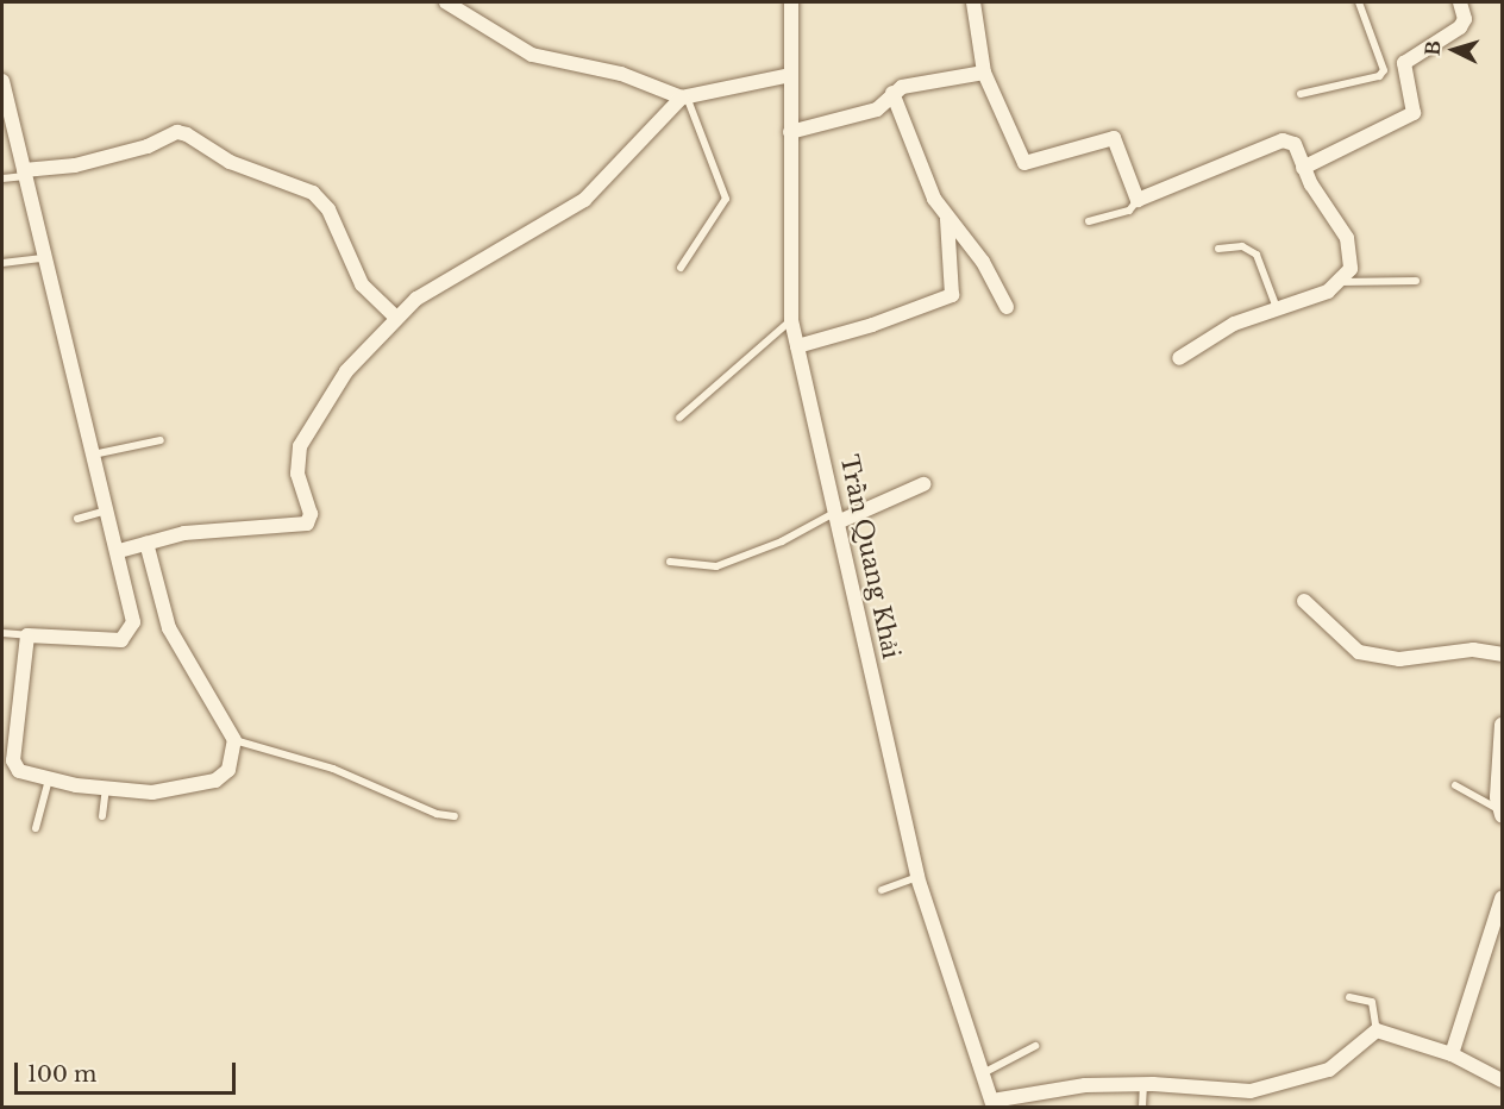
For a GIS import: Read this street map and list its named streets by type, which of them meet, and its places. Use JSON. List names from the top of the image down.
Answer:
{
  "streets": {
    "street": ["Trần Quang Khải"]
  },
  "scale_bar": "100 m",
  "north": "left"
}
